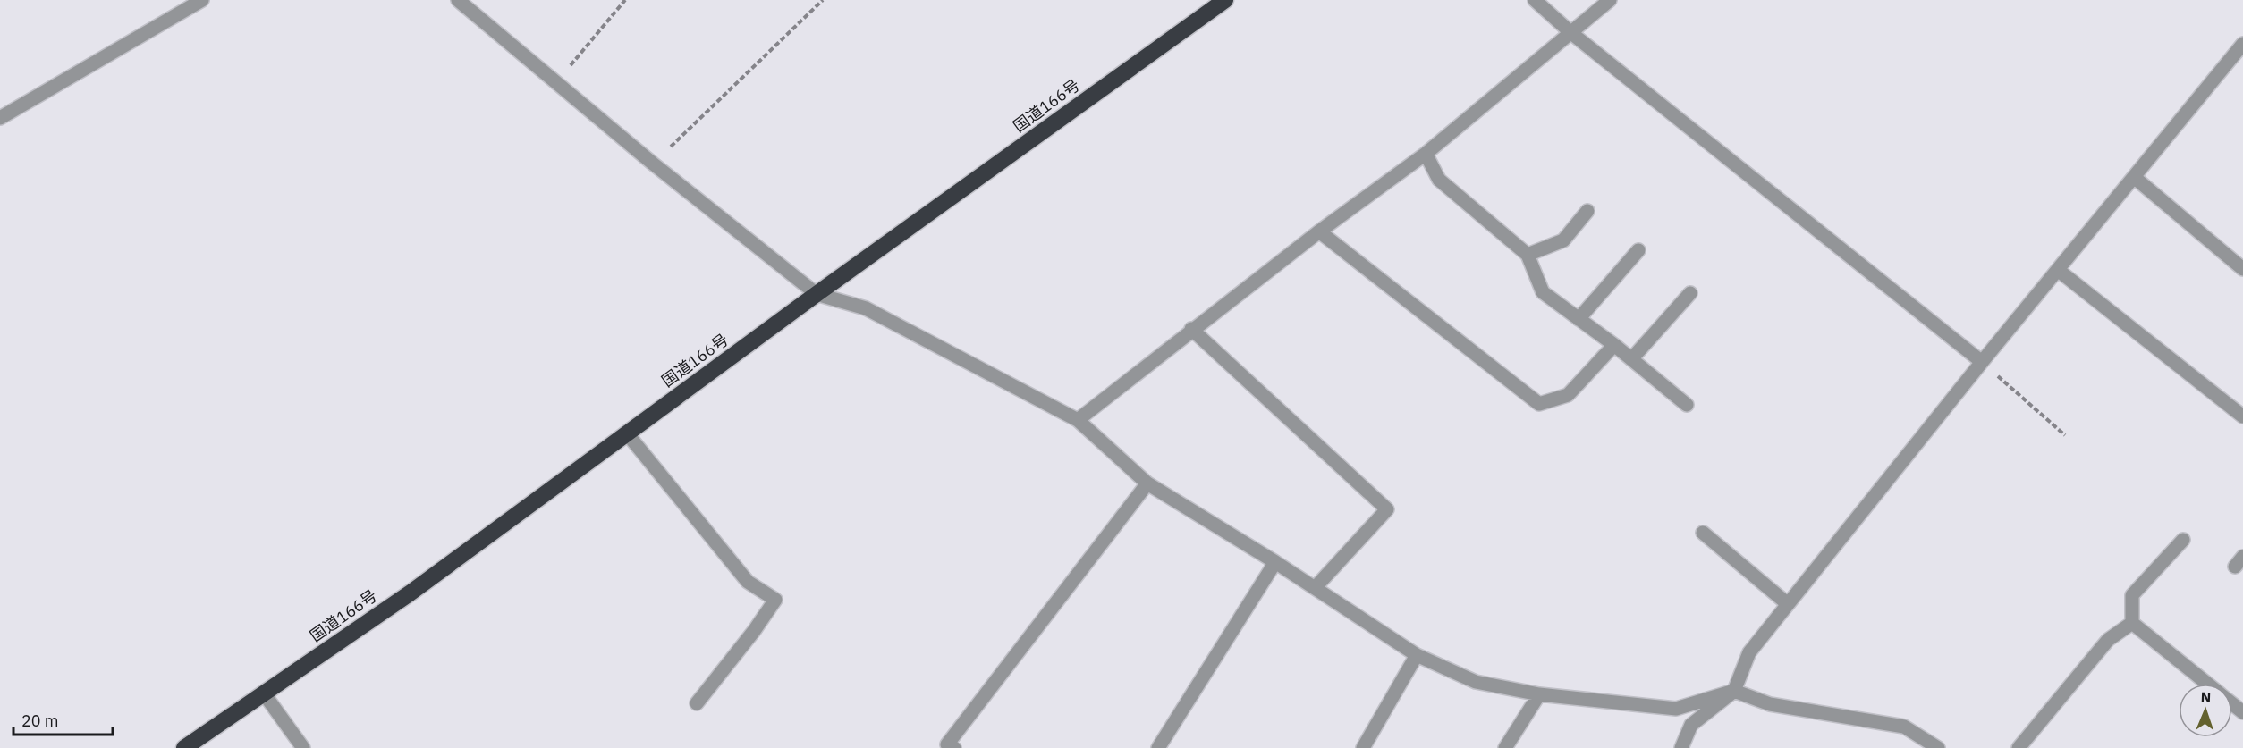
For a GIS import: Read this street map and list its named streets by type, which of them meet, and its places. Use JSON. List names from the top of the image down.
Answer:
{
  "streets": {
    "highway": ["国道166号"]
  },
  "scale_bar": "20 m",
  "north": "top"
}
